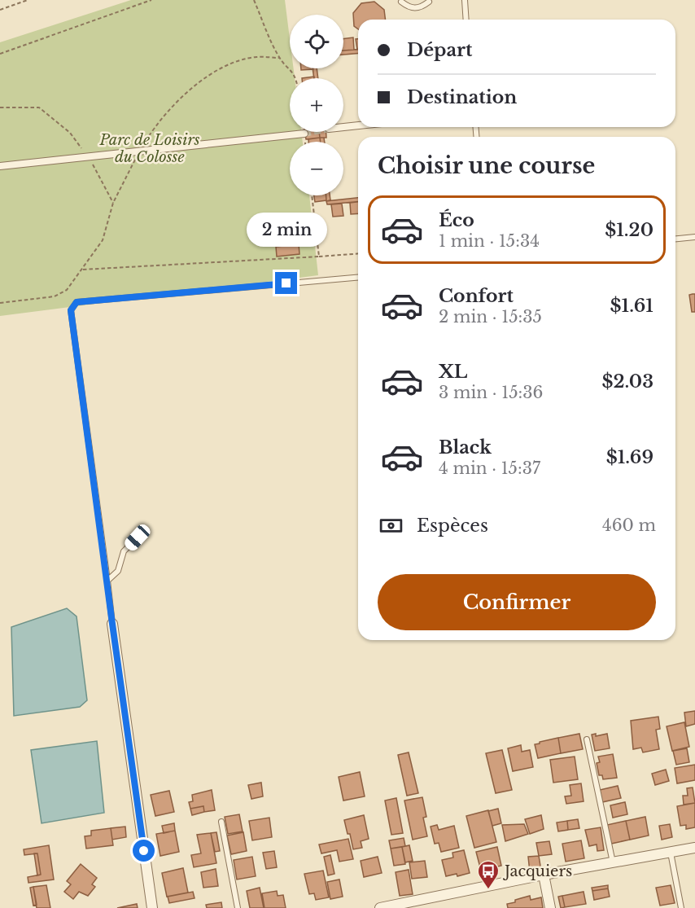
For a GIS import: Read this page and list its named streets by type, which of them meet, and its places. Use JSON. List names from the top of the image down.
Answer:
{
  "parks": ["Parc de Loisirs du Colosse"],
  "places": {
    "bus stop": ["Jacquiers"]
  },
  "page": {
    "map_buttons": ["+", "−"],
    "banner": ["Départ", "Destination"],
    "heading": "Choisir une course",
    "list": [
      {
        "name": "Éco",
        "note": "1 min · 15:34",
        "value": "$1.20"
      },
      {
        "name": "Confort",
        "note": "2 min · 15:35",
        "value": "$1.61"
      },
      {
        "name": "XL",
        "note": "3 min · 15:36",
        "value": "$2.03"
      },
      {
        "name": "Black",
        "note": "4 min · 15:37",
        "value": "$1.69"
      }
    ],
    "bubble": "2 min",
    "pay": ["Espèces", "460 m"],
    "buttons": "Confirmer"
  }
}
